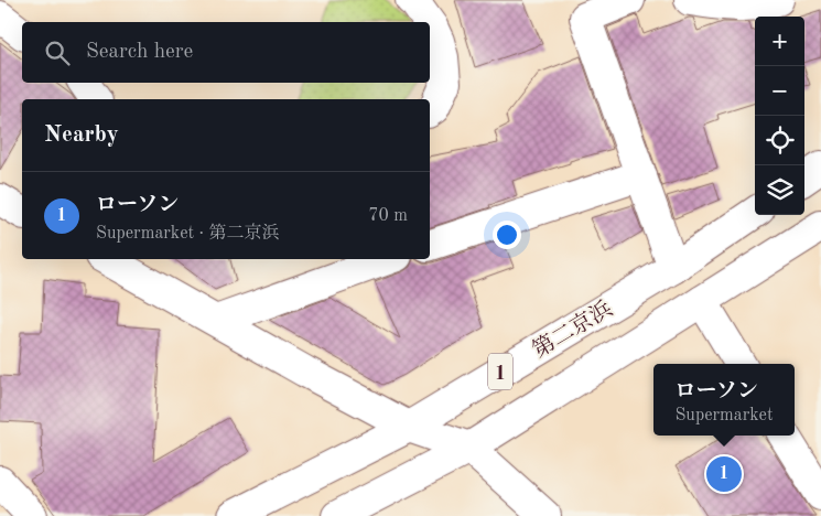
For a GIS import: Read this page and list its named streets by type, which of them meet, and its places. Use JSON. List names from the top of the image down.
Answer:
{
  "streets": {
    "main road": ["第二京浜", "1"]
  },
  "page": {
    "map_buttons": ["+", "−"],
    "search": "Search here",
    "heading": "Nearby",
    "list": [
      {
        "mark": "1",
        "name": "ローソン",
        "note": "Supermarket · 第二京浜",
        "value": "70 m"
      }
    ],
    "popup": ["ローソン", "Supermarket"],
    "pins": "1"
  }
}
